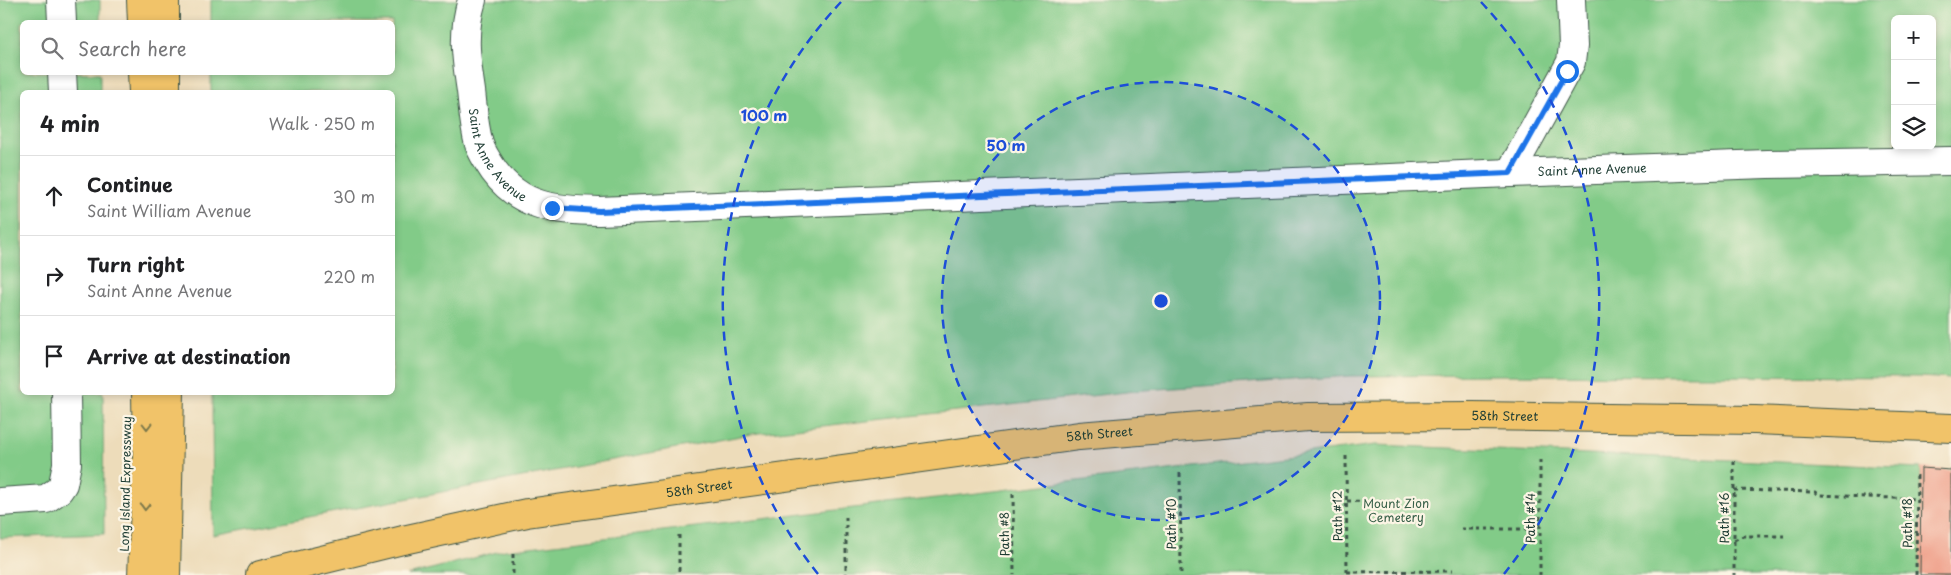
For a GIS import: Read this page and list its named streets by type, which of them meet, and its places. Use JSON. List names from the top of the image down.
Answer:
{
  "streets": {
    "main road": ["58th Street", "Long Island Expressway"],
    "lane": ["Saint Anne Avenue"],
    "path": [
      "Path #12",
      "Path #14",
      "Path #16",
      "Path #18",
      "Path #10",
      "Path #8"
    ]
  },
  "parks": ["Mount Zion Cemetery"],
  "page": {
    "map_buttons": ["+", "−"],
    "search": "Search here",
    "heading": ["4 min", "Walk · 250 m"],
    "list": [
      ["Continue", "Saint William Avenue", "30 m"],
      ["Turn right", "Saint Anne Avenue", "220 m"],
      "Arrive at destination"
    ]
  },
  "rings": ["100 m", "50 m"]
}
